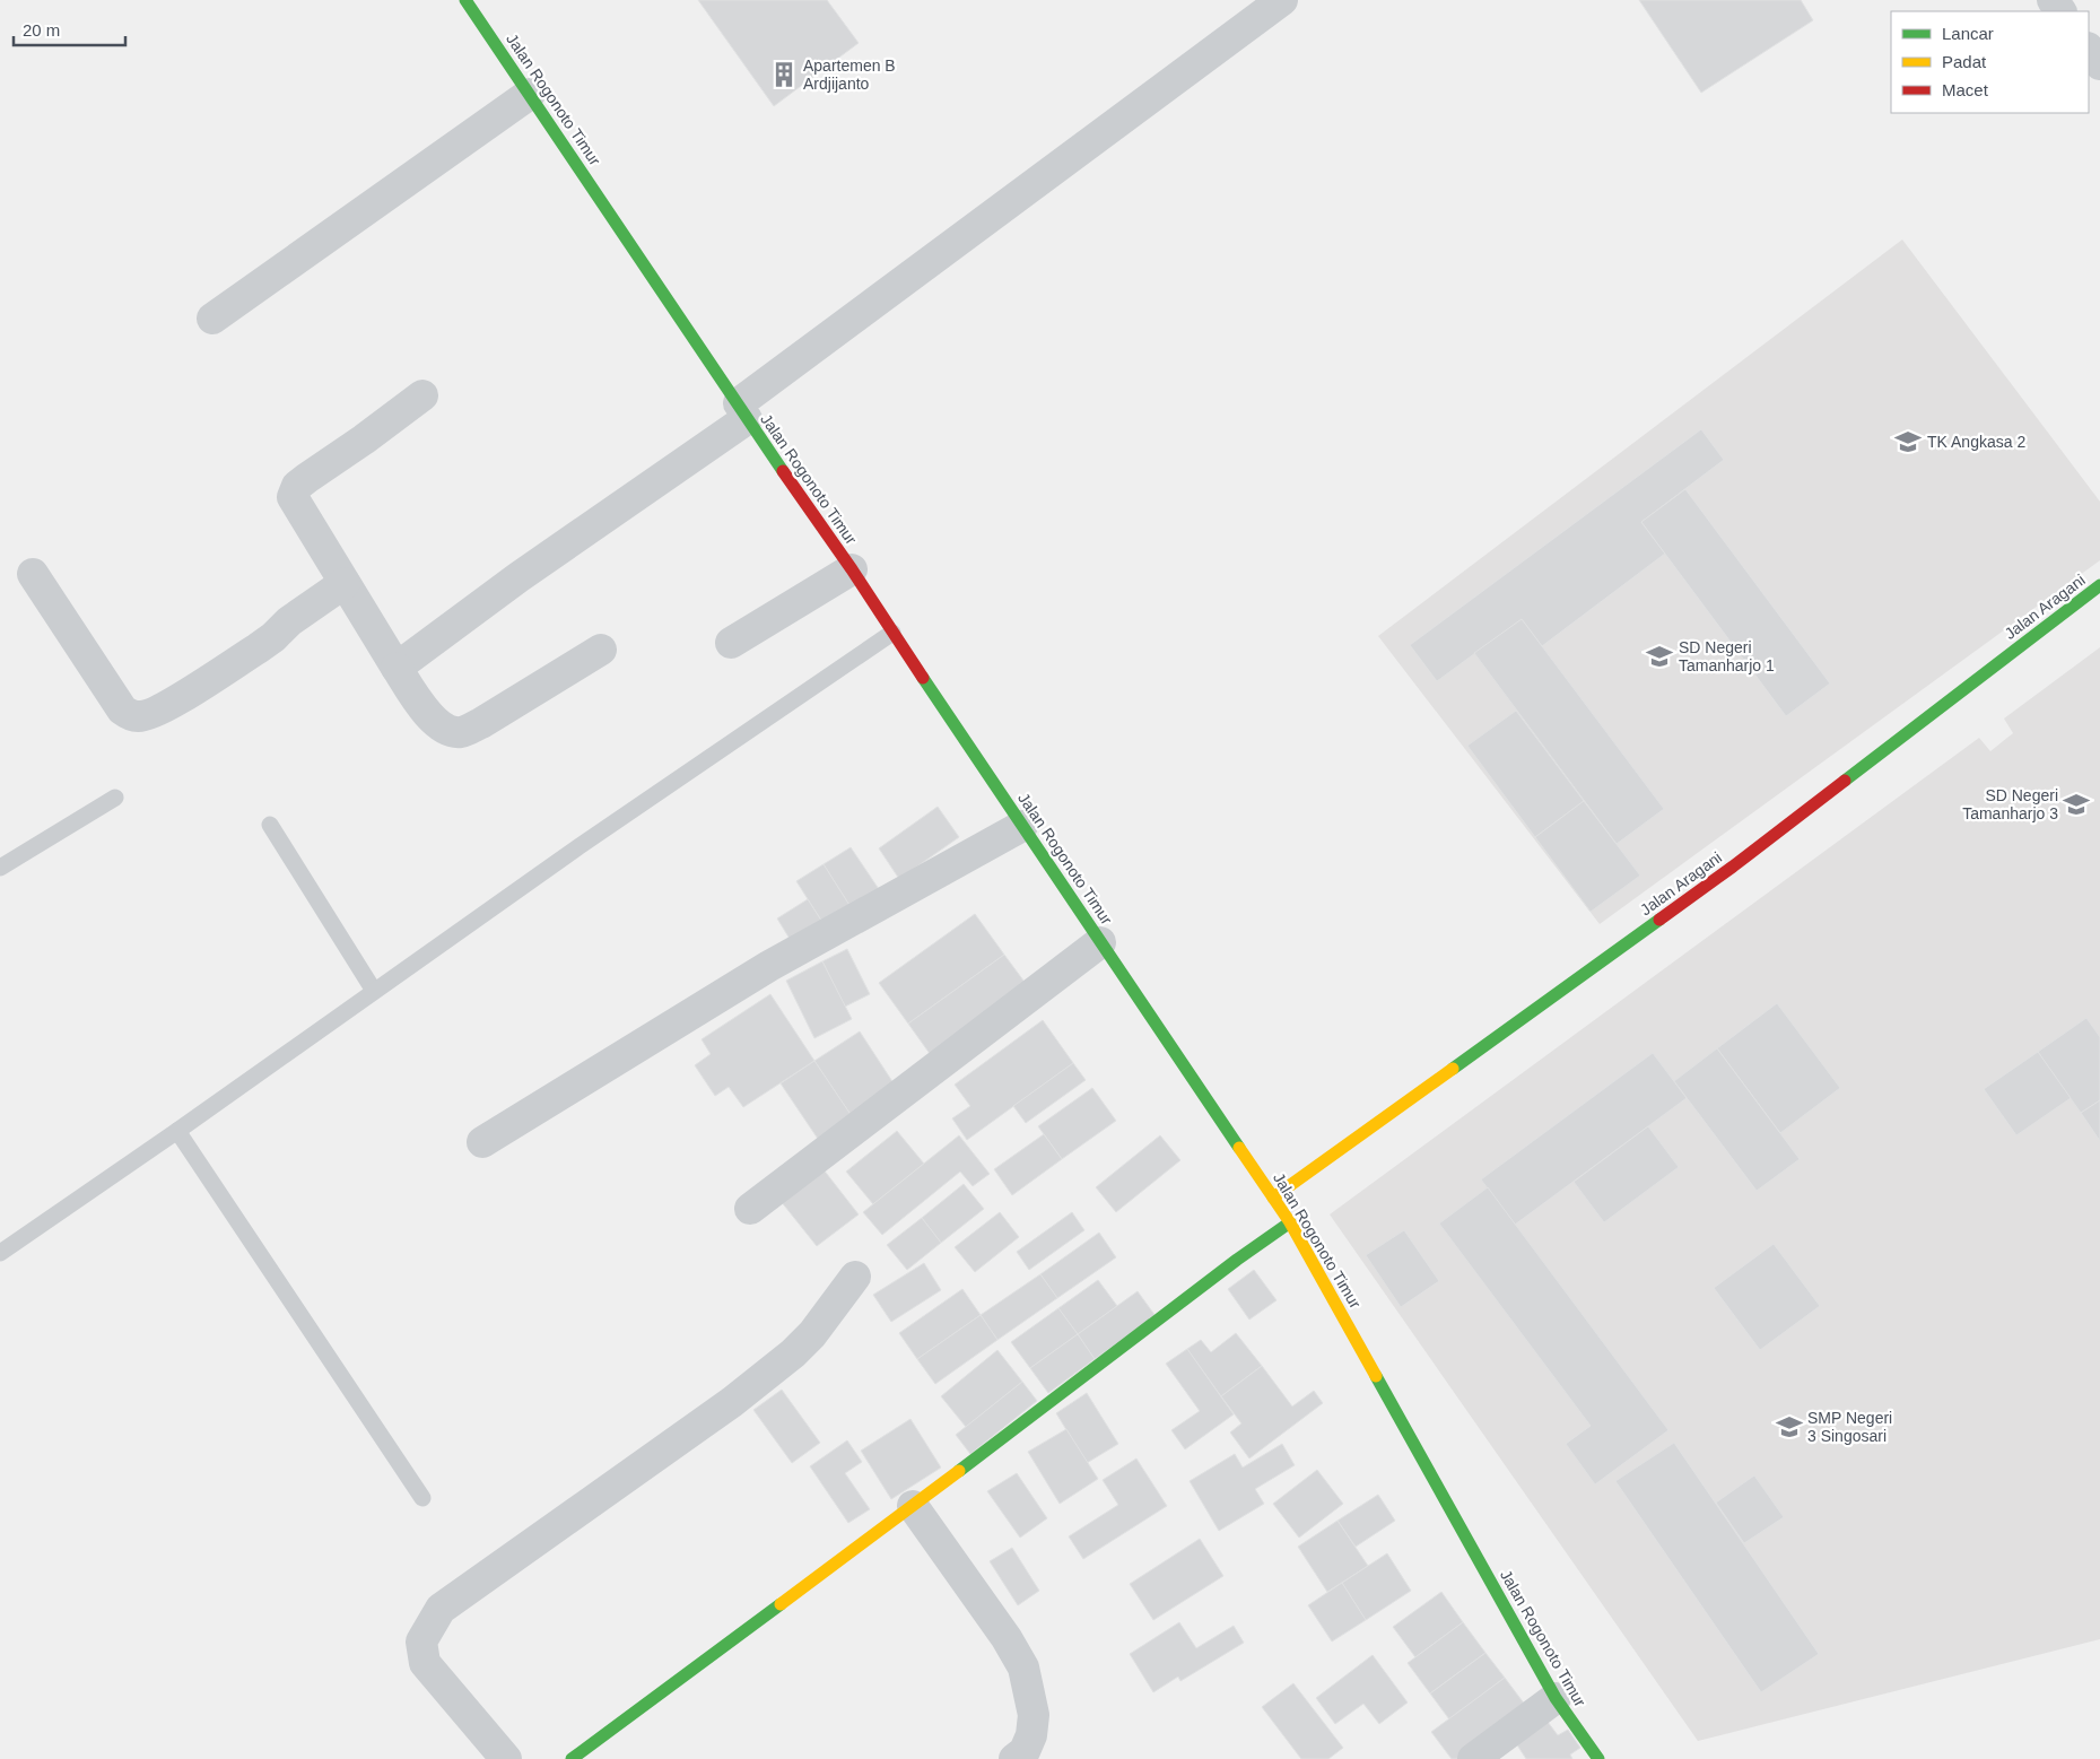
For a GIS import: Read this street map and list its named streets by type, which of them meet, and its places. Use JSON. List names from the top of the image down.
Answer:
{
  "streets": {
    "main road": ["Jalan Rogonoto Timur", "Jalan Aragani"]
  },
  "crossings": [
    ["Jalan Rogonoto Timur", "Jalan Aragani"]
  ],
  "places": {
    "building": ["Apartemen B Ardjijanto"],
    "school or university": [
      "TK Angkasa 2",
      "SD Negeri Tamanharjo 1",
      "SD Negeri Tamanharjo 3",
      "SMP Negeri 3 Singosari"
    ]
  },
  "legend": ["Lancar", "Padat", "Macet"],
  "scale_bar": "20 m"
}
